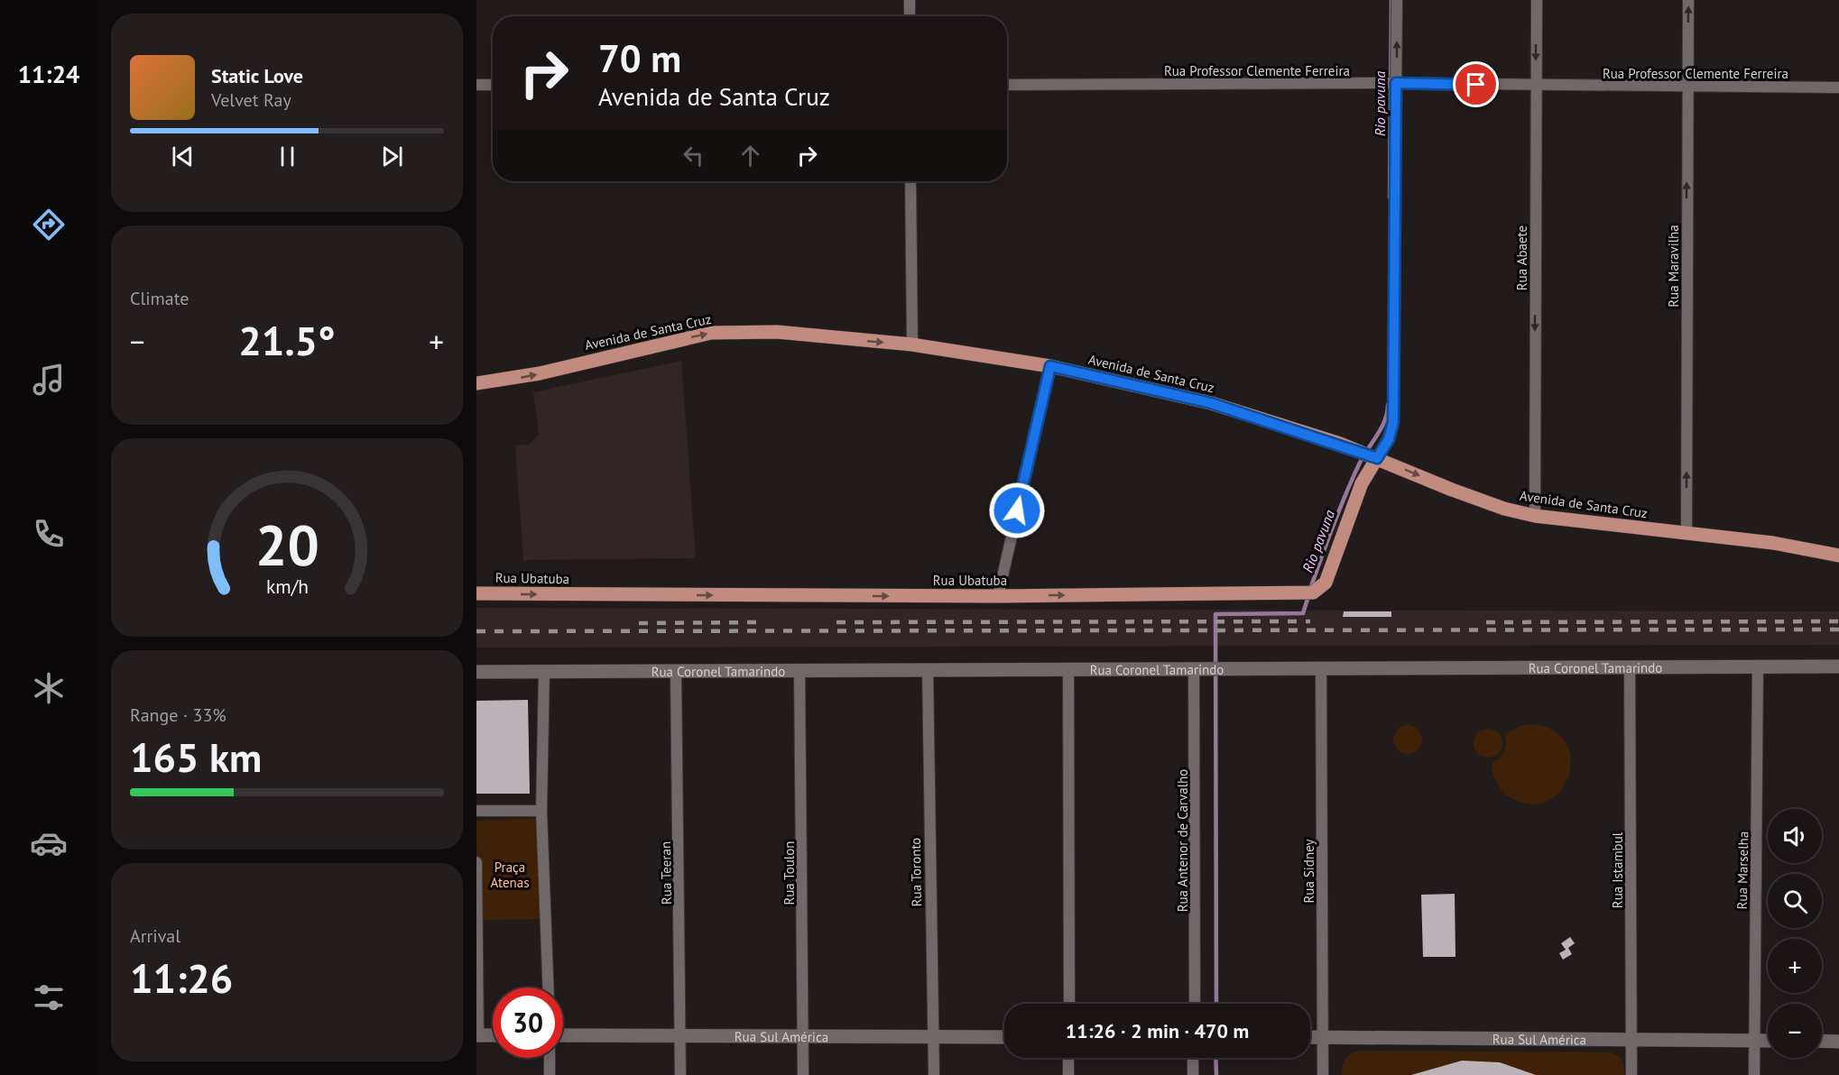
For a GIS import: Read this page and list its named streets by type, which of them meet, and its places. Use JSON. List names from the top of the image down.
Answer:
{
  "streets": {
    "main road": [
      "Avenida de Santa Cruz",
      "Rua Ubatuba",
      "Rua Coronel Tamarindo",
      "Rua Sul América"
    ],
    "street": [
      "Rua Professor Clemente Ferreira",
      "Rua Abaete",
      "Rua Maravilha",
      "Rua Antenor de Carvalho",
      "Rua Istambul",
      "Rua Marselha",
      "Rua Sidney",
      "Rua Toronto",
      "Rua Teeran",
      "Rua Toulon"
    ]
  },
  "crossings": [
    ["Rua Professor Clemente Ferreira", "Rua Abaete"],
    ["Rua Professor Clemente Ferreira", "Rua Maravilha"],
    ["Rua Abaete", "Avenida de Santa Cruz"],
    ["Rua Maravilha", "Avenida de Santa Cruz"],
    ["Avenida de Santa Cruz", "Rua Ubatuba"],
    ["Rua Coronel Tamarindo", "Rua Antenor de Carvalho"],
    ["Rua Coronel Tamarindo", "Rua Istambul"],
    ["Rua Coronel Tamarindo", "Rua Marselha"],
    ["Rua Coronel Tamarindo", "Rua Sidney"],
    ["Rua Coronel Tamarindo", "Rua Toronto"],
    ["Rua Coronel Tamarindo", "Rua Teeran"],
    ["Rua Coronel Tamarindo", "Rua Toulon"],
    ["Rua Istambul", "Rua Sul América"],
    ["Rua Marselha", "Rua Sul América"],
    ["Rua Sidney", "Rua Sul América"],
    ["Rua Toronto", "Rua Sul América"],
    ["Rua Teeran", "Rua Sul América"],
    ["Rua Toulon", "Rua Sul América"]
  ],
  "one_way": [
    "Rua Abaete",
    "Rua Maravilha",
    "Avenida de Santa Cruz",
    "Rua Ubatuba"
  ],
  "water": ["Rio pavuna"],
  "parks": ["Praça Atenas"],
  "page": {
    "tabs": "11:24",
    "turn": ["70 m", "Avenida de Santa Cruz"],
    "song": ["Static Love", "Velvet Ray"],
    "tile": [
      "Climate",
      ["Range · 33%", "165 km"],
      ["Arrival", "11:26"]
    ],
    "heat": ["−", "21.5°", "+"],
    "map_buttons": ["+", "−"],
    "limit": "30",
    "trip": "11:26 · 2 min · 470 m",
    "gauge": ["20", "km/h"]
  }
}
